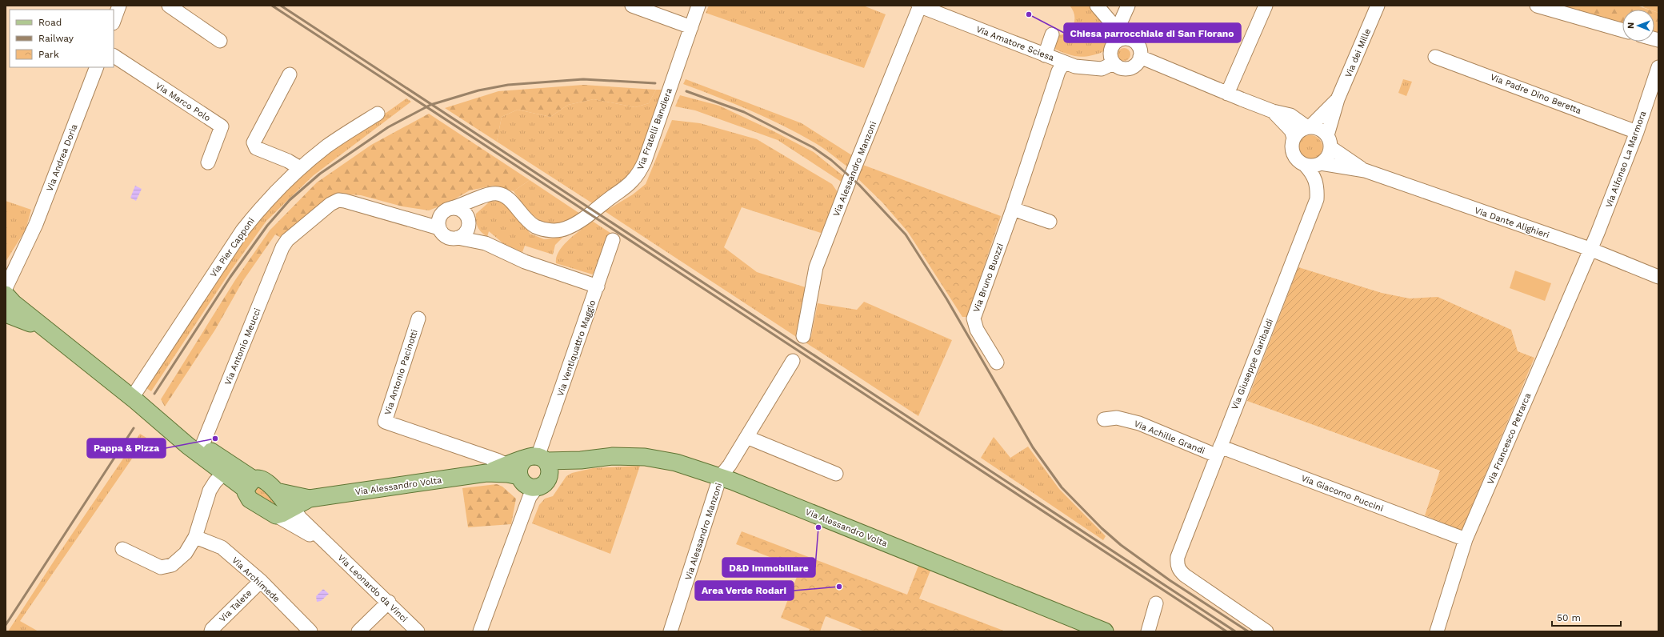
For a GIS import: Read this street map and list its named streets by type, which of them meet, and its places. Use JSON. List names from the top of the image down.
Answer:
{
  "streets": {
    "main road": ["Via Alessandro Volta"],
    "street": [
      "Via Amatore Sciesa",
      "Via dei Mille",
      "Via Padre Dino Beretta",
      "Via Marco Polo",
      "Via Fratelli Bandiera",
      "Via Andrea Doria",
      "Via Alfonso La Marmora",
      "Via Alessandro Manzoni",
      "Via Dante Alighieri",
      "Via Pier Capponi",
      "Via Bruno Buozzi",
      "Via Antonio Meucci",
      "Via Ventiquattro Maggio",
      "Via Giuseppe Garibaldi",
      "Via Antonio Pacinotti",
      "Via Achille Grandi",
      "Via Francesco Petrarca",
      "Via Giacomo Puccini",
      "Via Archimede",
      "Via Leonardo da Vinci",
      "Via Talete"
    ]
  },
  "crossings": [
    ["Via Amatore Sciesa", "Via Alessandro Manzoni"],
    ["Via Amatore Sciesa", "Via Bruno Buozzi"],
    ["Via dei Mille", "Via Dante Alighieri"],
    ["Via dei Mille", "Via Giuseppe Garibaldi"],
    ["Via Padre Dino Beretta", "Via Alfonso La Marmora"],
    ["Via Fratelli Bandiera", "Via Antonio Meucci"],
    ["Via Alfonso La Marmora", "Via Dante Alighieri"],
    ["Via Alfonso La Marmora", "Via Francesco Petrarca"],
    ["Via Alessandro Manzoni", "Via Alessandro Volta"],
    ["Via Dante Alighieri", "Via Giuseppe Garibaldi"],
    ["Via Dante Alighieri", "Via Francesco Petrarca"],
    ["Via Ventiquattro Maggio", "Via Alessandro Volta"],
    ["Via Giuseppe Garibaldi", "Via Achille Grandi"],
    ["Via Giuseppe Garibaldi", "Via Giacomo Puccini"],
    ["Via Antonio Pacinotti", "Via Alessandro Volta"],
    ["Via Achille Grandi", "Via Giacomo Puccini"],
    ["Via Francesco Petrarca", "Via Giacomo Puccini"],
    ["Via Alessandro Volta", "Via Leonardo da Vinci"],
    ["Via Archimede", "Via Talete"]
  ],
  "places": [
    "Chiesa parrocchiale di San Fiorano",
    "Pappa & Pizza",
    "D&D Immobiliare",
    "Area Verde Rodari"
  ],
  "legend": ["Road", "Railway", "Park"],
  "scale_bar": "50 m",
  "north": "left"
}
